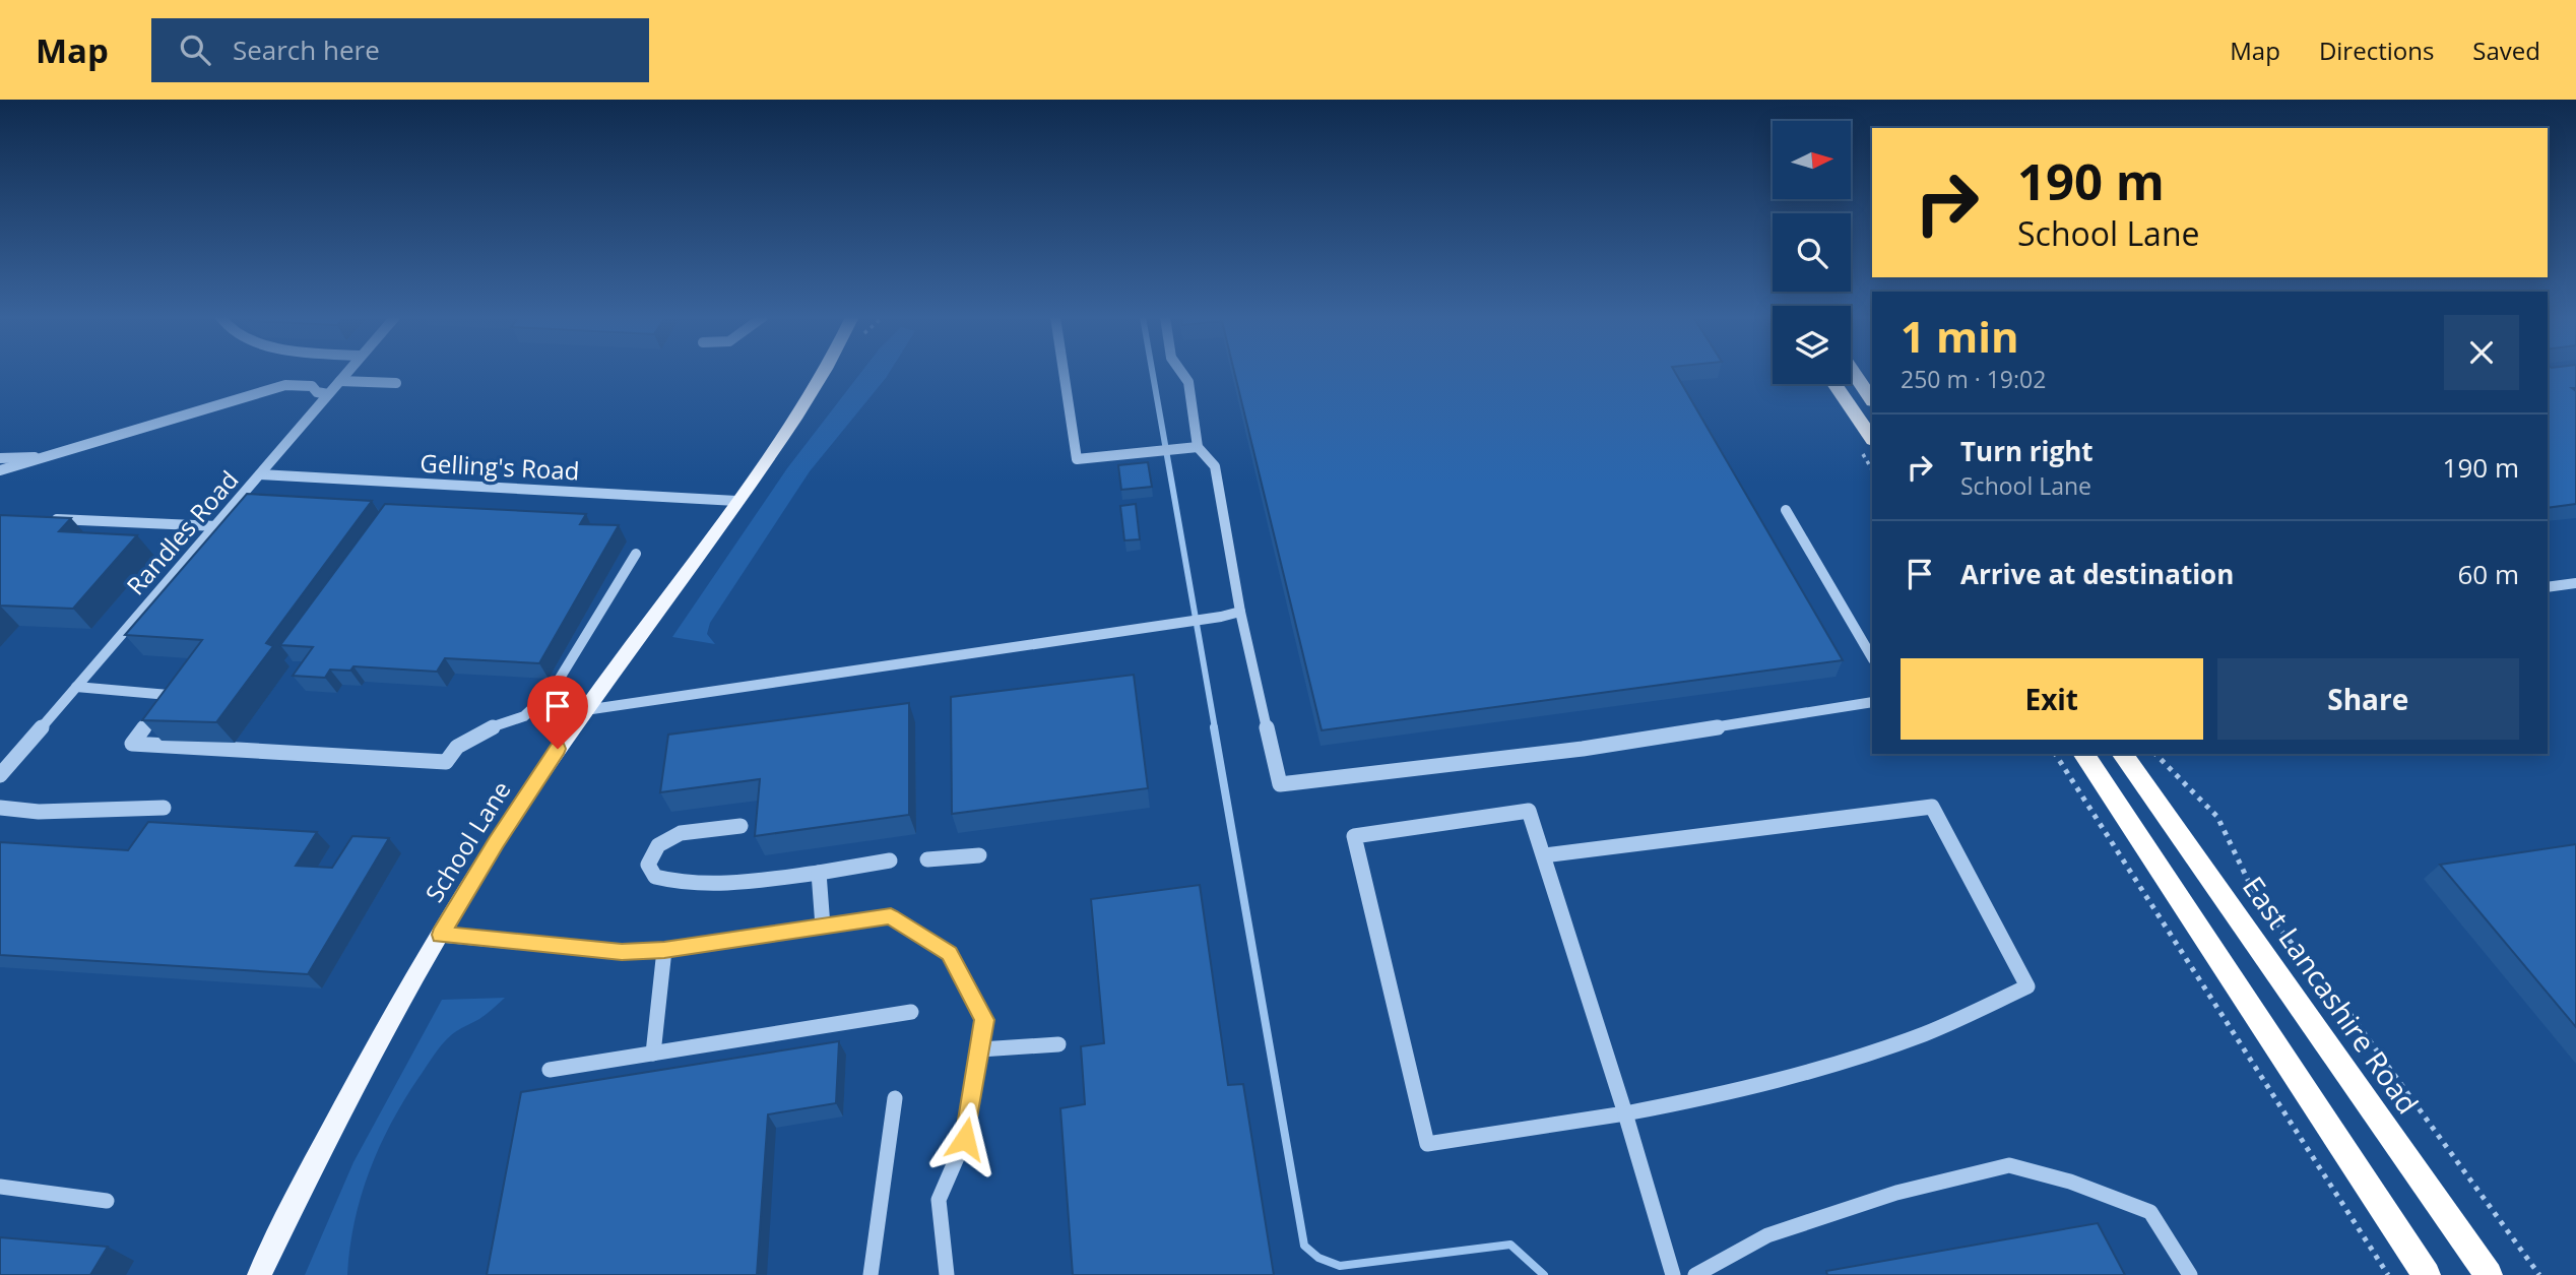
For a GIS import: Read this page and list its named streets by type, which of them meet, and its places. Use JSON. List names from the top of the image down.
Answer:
{
  "streets": {
    "highway": ["East Lancashire Road"],
    "main road": ["School Lane"],
    "street": ["Gelling's Road", "Randles Road"]
  },
  "crossings": [
    ["Gelling's Road", "Randles Road"],
    ["Gelling's Road", "School Lane"]
  ],
  "north": "right",
  "page": {
    "header": "Map",
    "search": "Search here",
    "nav": ["Map", "Directions", "Saved"],
    "turn": ["190 m", "School Lane"],
    "heading": ["1 min", "250 m · 19:02"],
    "list": [
      {
        "name": "Turn right",
        "note": "School Lane",
        "value": "190 m"
      },
      {
        "name": "Arrive at destination",
        "value": "60 m"
      }
    ],
    "buttons": ["Exit", "Share"]
  }
}
